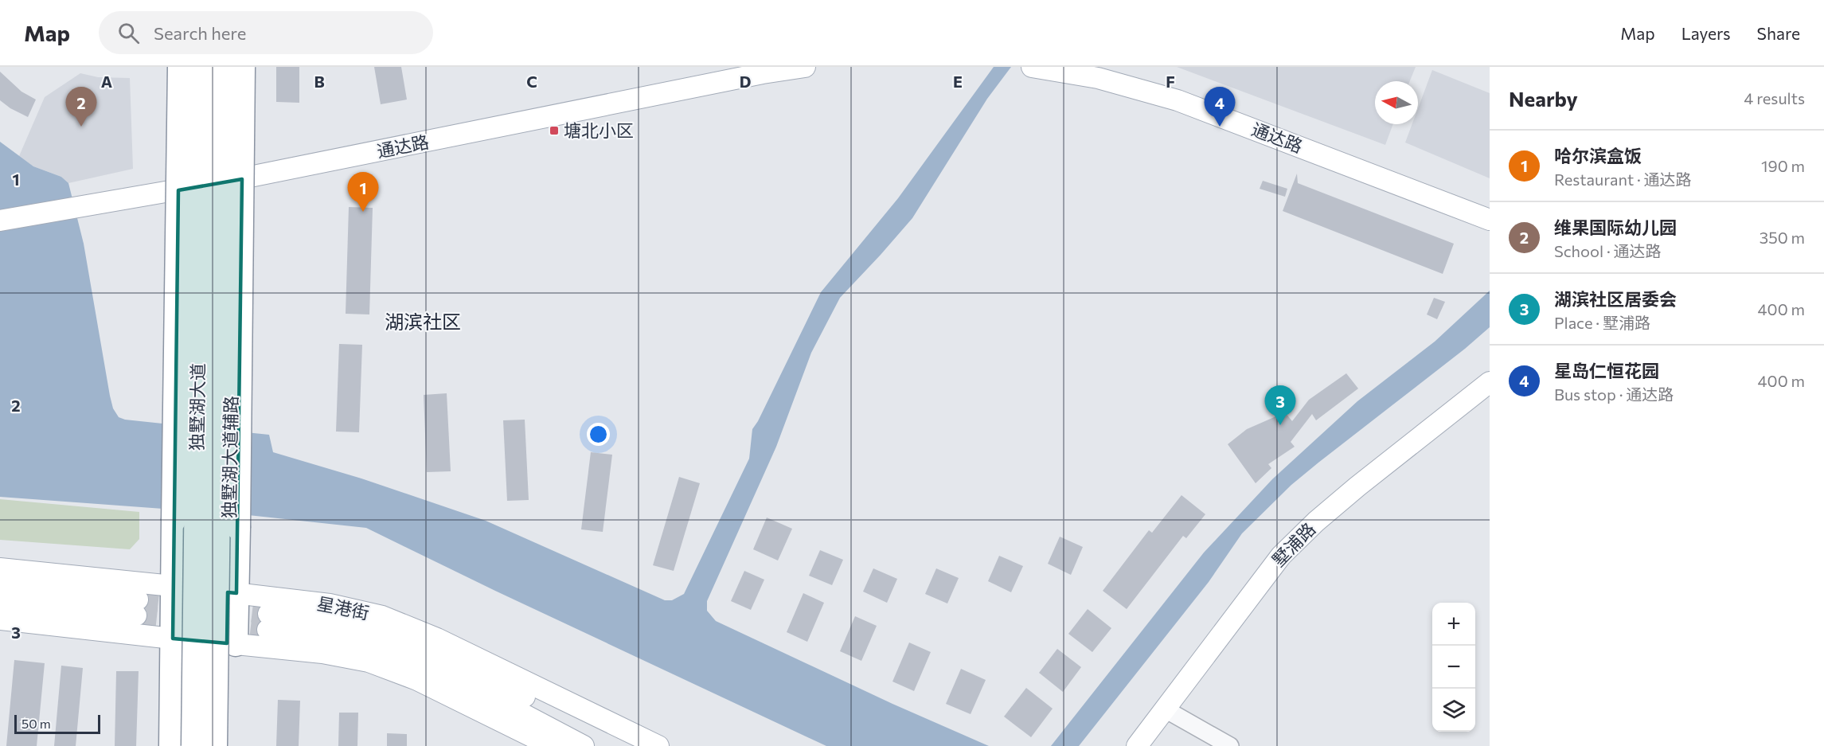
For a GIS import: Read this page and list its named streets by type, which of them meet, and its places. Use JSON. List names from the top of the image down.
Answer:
{
  "streets": {
    "highway": ["独墅湖大道"],
    "main road": [
      "通达路",
      "独墅湖大道辅路",
      "墅浦路",
      "星港街"
    ]
  },
  "crossings": [
    ["通达路", "独墅湖大道辅路"]
  ],
  "districts": ["湖滨社区"],
  "places": {
    "transit": ["塘北小区"]
  },
  "scale_bar": "50 m",
  "north": "left",
  "page": {
    "header": "Map",
    "search": "Search here",
    "nav": ["Map", "Layers", "Share"],
    "heading": ["Nearby", "4 results"],
    "pins": [
      "2",
      "4",
      "1",
      "3"
    ],
    "list": [
      {
        "mark": "1",
        "name": "哈尔滨盒饭",
        "note": "Restaurant · 通达路",
        "value": "190 m"
      },
      {
        "mark": "2",
        "name": "维果国际幼儿园",
        "note": "School · 通达路",
        "value": "350 m"
      },
      {
        "mark": "3",
        "name": "湖滨社区居委会",
        "note": "Place · 墅浦路",
        "value": "400 m"
      },
      {
        "mark": "4",
        "name": "星岛仁恒花园",
        "note": "Bus stop · 通达路",
        "value": "400 m"
      }
    ],
    "map_buttons": ["+", "−"],
    "scale": "50 m"
  },
  "grid": {
    "columns": [
      "A",
      "B",
      "C",
      "D",
      "E",
      "F"
    ],
    "rows": ["1", "2", "3"]
  }
}
